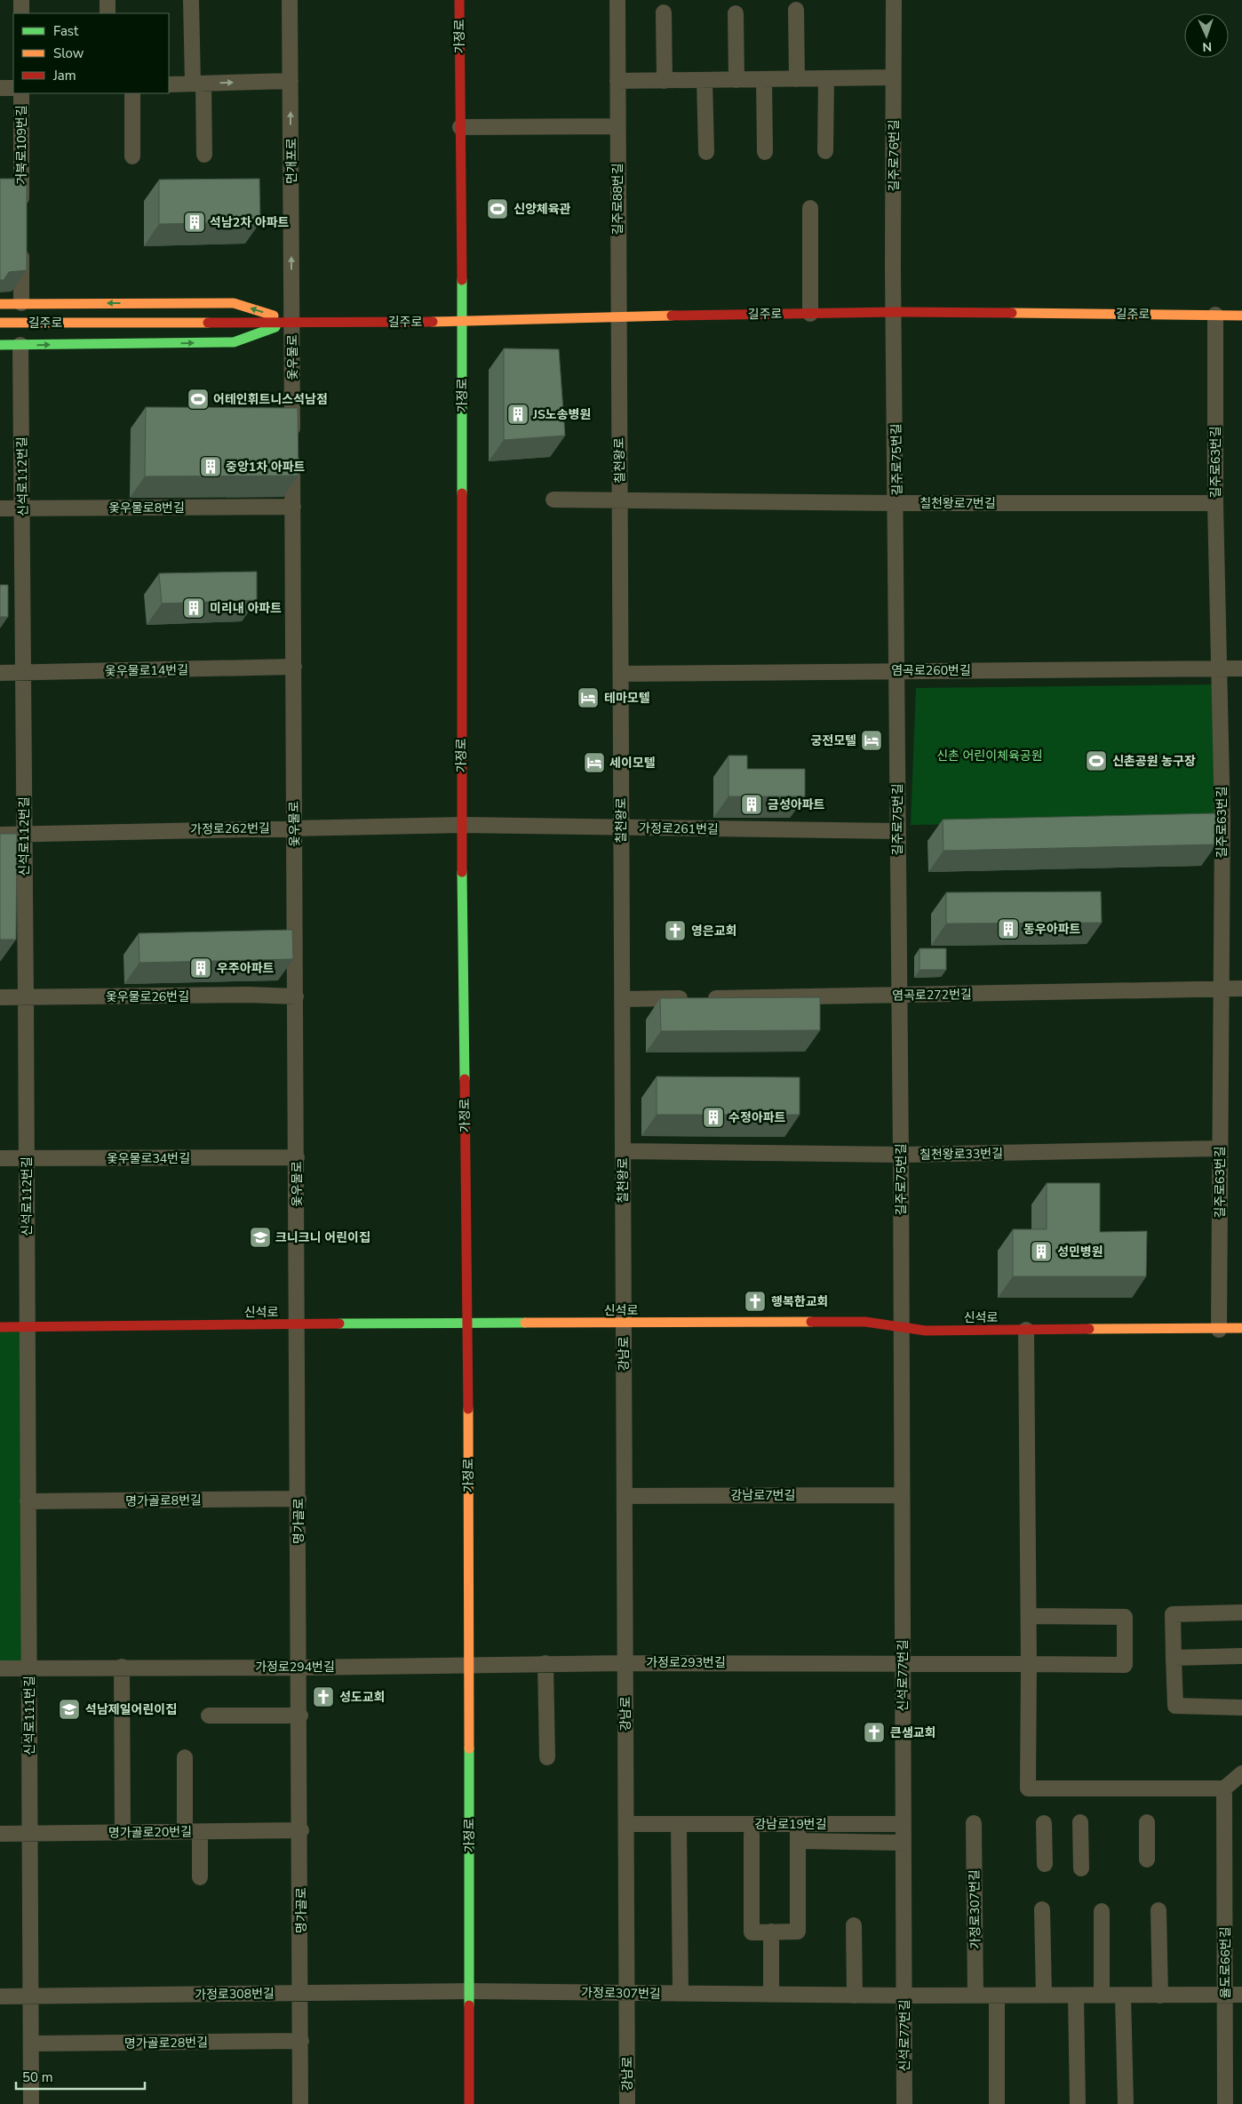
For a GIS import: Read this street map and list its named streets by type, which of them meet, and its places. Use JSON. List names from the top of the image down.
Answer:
{
  "streets": {
    "street": [
      "가정로",
      "거북로109번길",
      "길주로76번길",
      "면개포로",
      "길주로88번길",
      "길주로",
      "옻우물로",
      "길주로75번길",
      "칠천왕로",
      "길주로63번길",
      "신석로112번길",
      "칠천왕로7번길",
      "옻우물로8번길",
      "옻우물로14번길",
      "염곡로260번길",
      "가정로262번길",
      "가정로261번길",
      "염곡로272번길",
      "옻우물로26번길",
      "칠천왕로33번길",
      "옻우물로34번길",
      "신석로",
      "강남로",
      "강남로7번길",
      "명가골로8번길",
      "명가골로",
      "가정로293번길",
      "가정로294번길",
      "신석로77번길",
      "신석로111번길",
      "강남로19번길",
      "명가골로20번길",
      "가정로307번길",
      "율도로66번길",
      "가정로308번길",
      "명가골로28번길"
    ]
  },
  "crossings": [
    ["가정로", "길주로"],
    ["가정로", "가정로262번길"],
    ["가정로", "가정로261번길"],
    ["가정로", "신석로"],
    ["가정로", "가정로293번길"],
    ["가정로", "가정로294번길"],
    ["가정로", "가정로307번길"],
    ["가정로", "가정로308번길"],
    ["길주로76번길", "길주로"],
    ["길주로76번길", "길주로75번길"],
    ["면개포로", "길주로"],
    ["면개포로", "옻우물로"],
    ["길주로88번길", "길주로"],
    ["길주로88번길", "칠천왕로"],
    ["길주로", "옻우물로"],
    ["길주로", "길주로75번길"],
    ["길주로", "칠천왕로"],
    ["길주로", "길주로63번길"],
    ["옻우물로", "옻우물로8번길"],
    ["옻우물로", "옻우물로14번길"],
    ["옻우물로", "가정로262번길"],
    ["옻우물로", "옻우물로26번길"],
    ["옻우물로", "옻우물로34번길"],
    ["옻우물로", "신석로"],
    ["옻우물로", "명가골로"],
    ["길주로75번길", "칠천왕로7번길"],
    ["길주로75번길", "염곡로260번길"],
    ["길주로75번길", "가정로261번길"],
    ["길주로75번길", "염곡로272번길"],
    ["길주로75번길", "칠천왕로33번길"],
    ["길주로75번길", "신석로"],
    ["길주로75번길", "신석로77번길"],
    ["칠천왕로", "칠천왕로7번길"],
    ["칠천왕로", "염곡로260번길"],
    ["칠천왕로", "가정로261번길"],
    ["칠천왕로", "염곡로272번길"],
    ["칠천왕로", "칠천왕로33번길"],
    ["칠천왕로", "신석로"],
    ["칠천왕로", "강남로"],
    ["길주로63번길", "칠천왕로7번길"],
    ["길주로63번길", "염곡로260번길"],
    ["길주로63번길", "염곡로272번길"],
    ["길주로63번길", "칠천왕로33번길"],
    ["길주로63번길", "신석로"],
    ["신석로112번길", "옻우물로8번길"],
    ["신석로112번길", "옻우물로14번길"],
    ["신석로112번길", "가정로262번길"],
    ["신석로112번길", "옻우물로26번길"],
    ["신석로112번길", "옻우물로34번길"],
    ["신석로112번길", "신석로"],
    ["신석로112번길", "신석로111번길"],
    ["가정로262번길", "가정로261번길"],
    ["신석로", "강남로"],
    ["신석로", "명가골로"],
    ["신석로", "신석로77번길"],
    ["신석로", "신석로111번길"],
    ["강남로", "강남로7번길"],
    ["강남로", "가정로293번길"],
    ["강남로", "강남로19번길"],
    ["강남로", "가정로307번길"],
    ["강남로7번길", "신석로77번길"],
    ["명가골로8번길", "명가골로"],
    ["명가골로8번길", "신석로111번길"],
    ["명가골로", "가정로294번길"],
    ["명가골로", "명가골로20번길"],
    ["명가골로", "가정로308번길"],
    ["명가골로", "명가골로28번길"],
    ["가정로293번길", "가정로294번길"],
    ["가정로293번길", "신석로77번길"],
    ["가정로294번길", "신석로111번길"],
    ["신석로77번길", "강남로19번길"],
    ["신석로77번길", "가정로307번길"],
    ["신석로111번길", "명가골로20번길"],
    ["신석로111번길", "가정로308번길"],
    ["신석로111번길", "명가골로28번길"],
    ["가정로307번길", "율도로66번길"],
    ["가정로307번길", "가정로308번길"]
  ],
  "parks": ["신촌 어린이체육공원"],
  "places": {
    "sports": ["신양체육관", "어테인휘트니스석남점", "신촌공원 농구장"],
    "building": [
      "석남2차 아파트",
      "JS노송병원",
      "중앙1차 아파트",
      "미리내 아파트",
      "금성아파트",
      "동우아파트",
      "우주아파트",
      "수정아파트",
      "성민병원"
    ],
    "hotel": ["테마모텔", "궁전모텔", "세이모텔"],
    "church": [
      "영은교회",
      "행복한교회",
      "성도교회",
      "큰샘교회"
    ],
    "school or university": ["크니크니 어린이집", "석남제일어린이집"]
  },
  "legend": ["Fast", "Slow", "Jam"],
  "scale_bar": "50 m",
  "north": "bottom"
}
